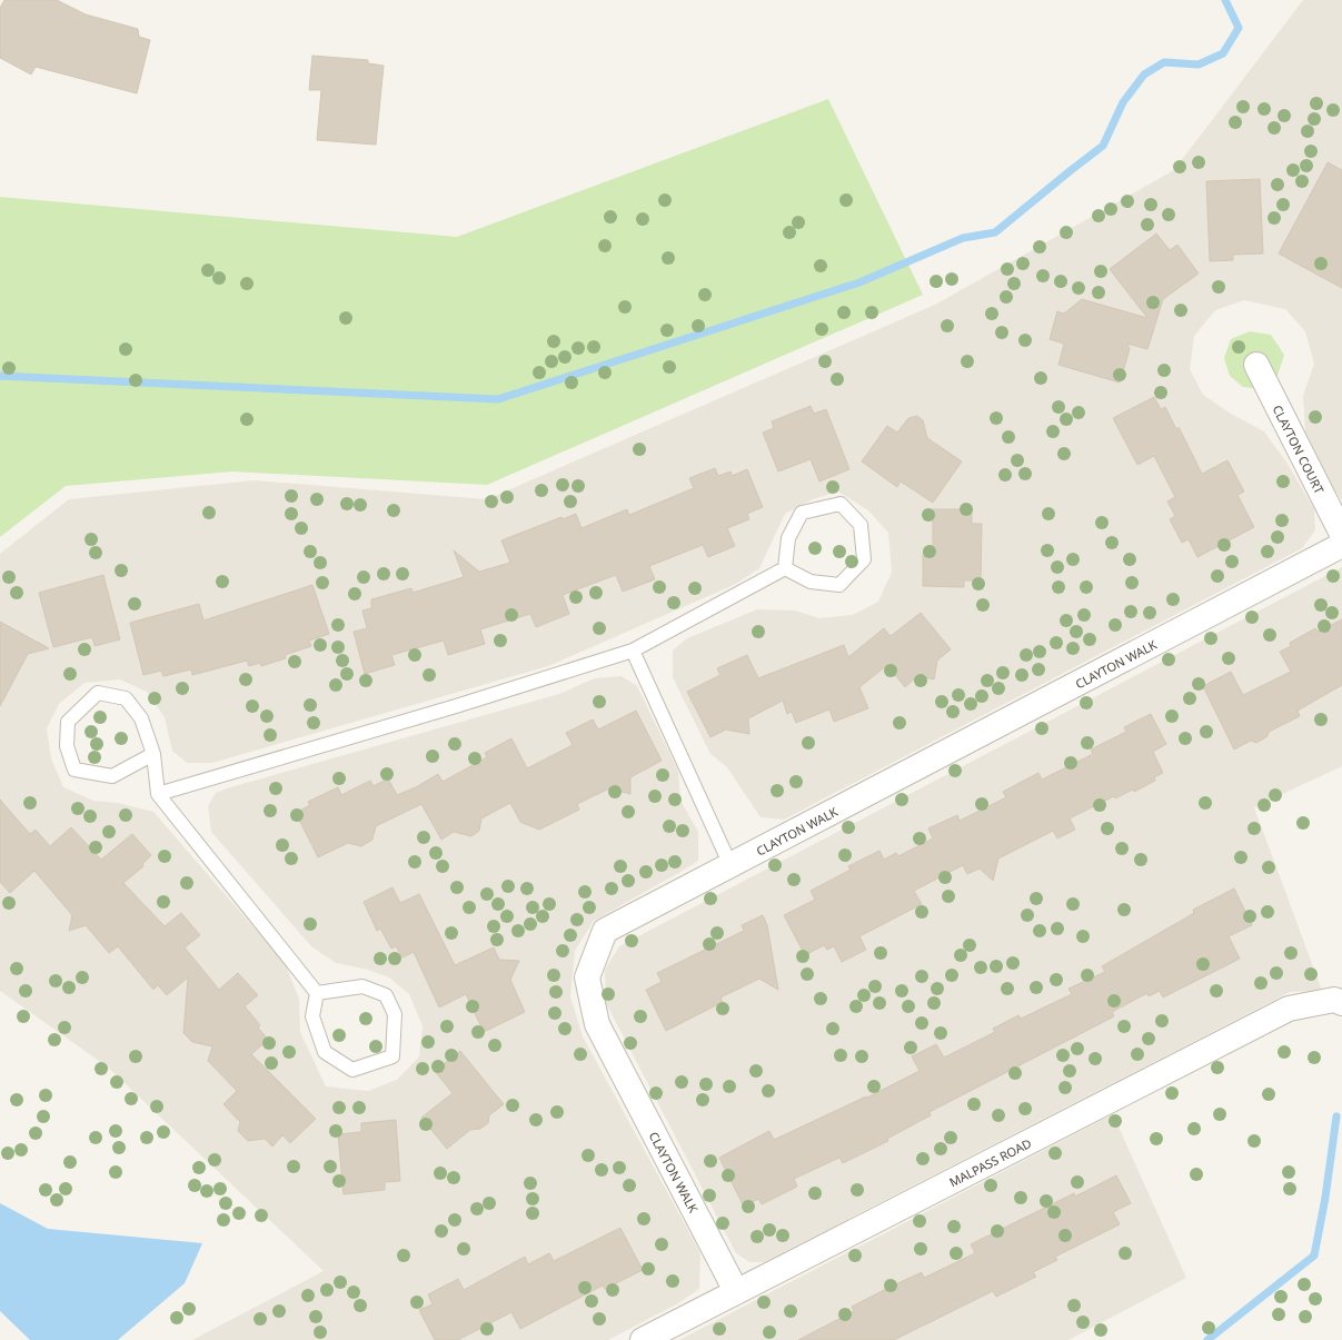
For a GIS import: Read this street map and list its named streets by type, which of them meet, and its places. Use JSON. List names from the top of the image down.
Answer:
{
  "streets": {
    "street": ["CLAYTON COURT", "CLAYTON WALK", "MALPASS ROAD"]
  },
  "crossings": [
    ["CLAYTON WALK", "MALPASS ROAD"]
  ]
}
